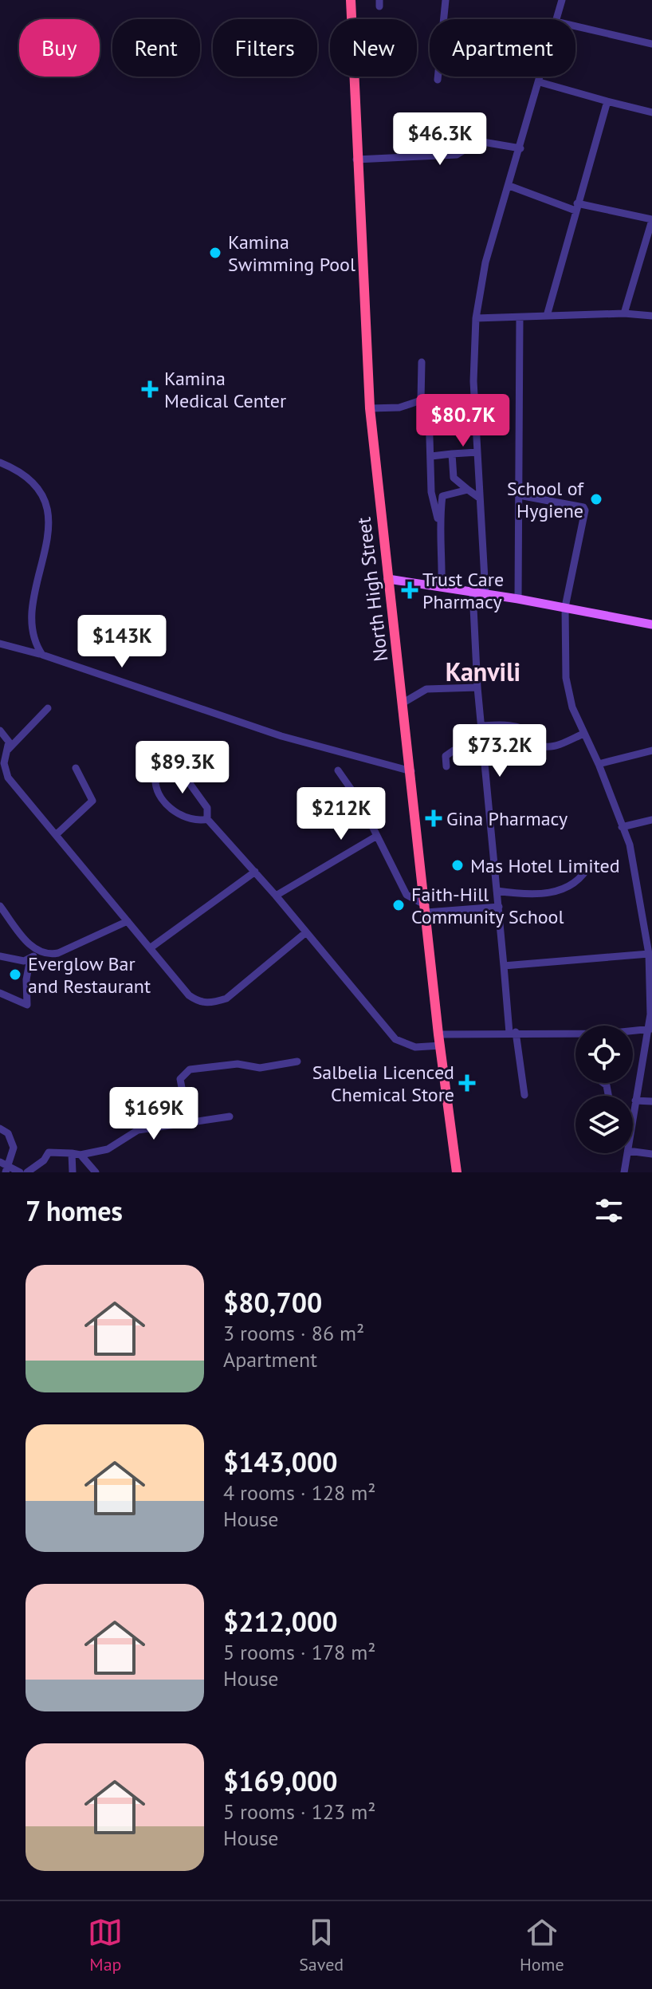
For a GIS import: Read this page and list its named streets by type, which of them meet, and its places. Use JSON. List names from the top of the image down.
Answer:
{
  "streets": {
    "highway": ["North High Street"]
  },
  "districts": ["Kanvili"],
  "places": {
    "other": [
      "Kamina Swimming Pool",
      "School of Hygiene",
      "Mas Hotel Limited",
      "Faith-Hill Community School",
      "Everglow Bar and Restaurant"
    ],
    "health": [
      "Kamina Medical Center",
      "Trust Care Pharmacy",
      "Gina Pharmacy",
      "Salbelia Licenced Chemical Store"
    ]
  },
  "page": {
    "chip": [
      "Buy",
      "Rent",
      "Filters",
      "New",
      "Apartment"
    ],
    "price": [
      "$46.3K",
      "$80.7K",
      "$143K",
      "$73.2K",
      "$89.3K",
      "$212K",
      "$169K"
    ],
    "heading": "7 homes",
    "list": [
      {
        "name": "$80,700",
        "note": "3 rooms · 86 m² · Apartment"
      },
      {
        "name": "$143,000",
        "note": "4 rooms · 128 m² · House"
      },
      {
        "name": "$212,000",
        "note": "5 rooms · 178 m² · House"
      },
      {
        "name": "$169,000",
        "note": "5 rooms · 123 m² · House"
      }
    ],
    "tabs": ["Map", "Saved", "Home"]
  }
}
